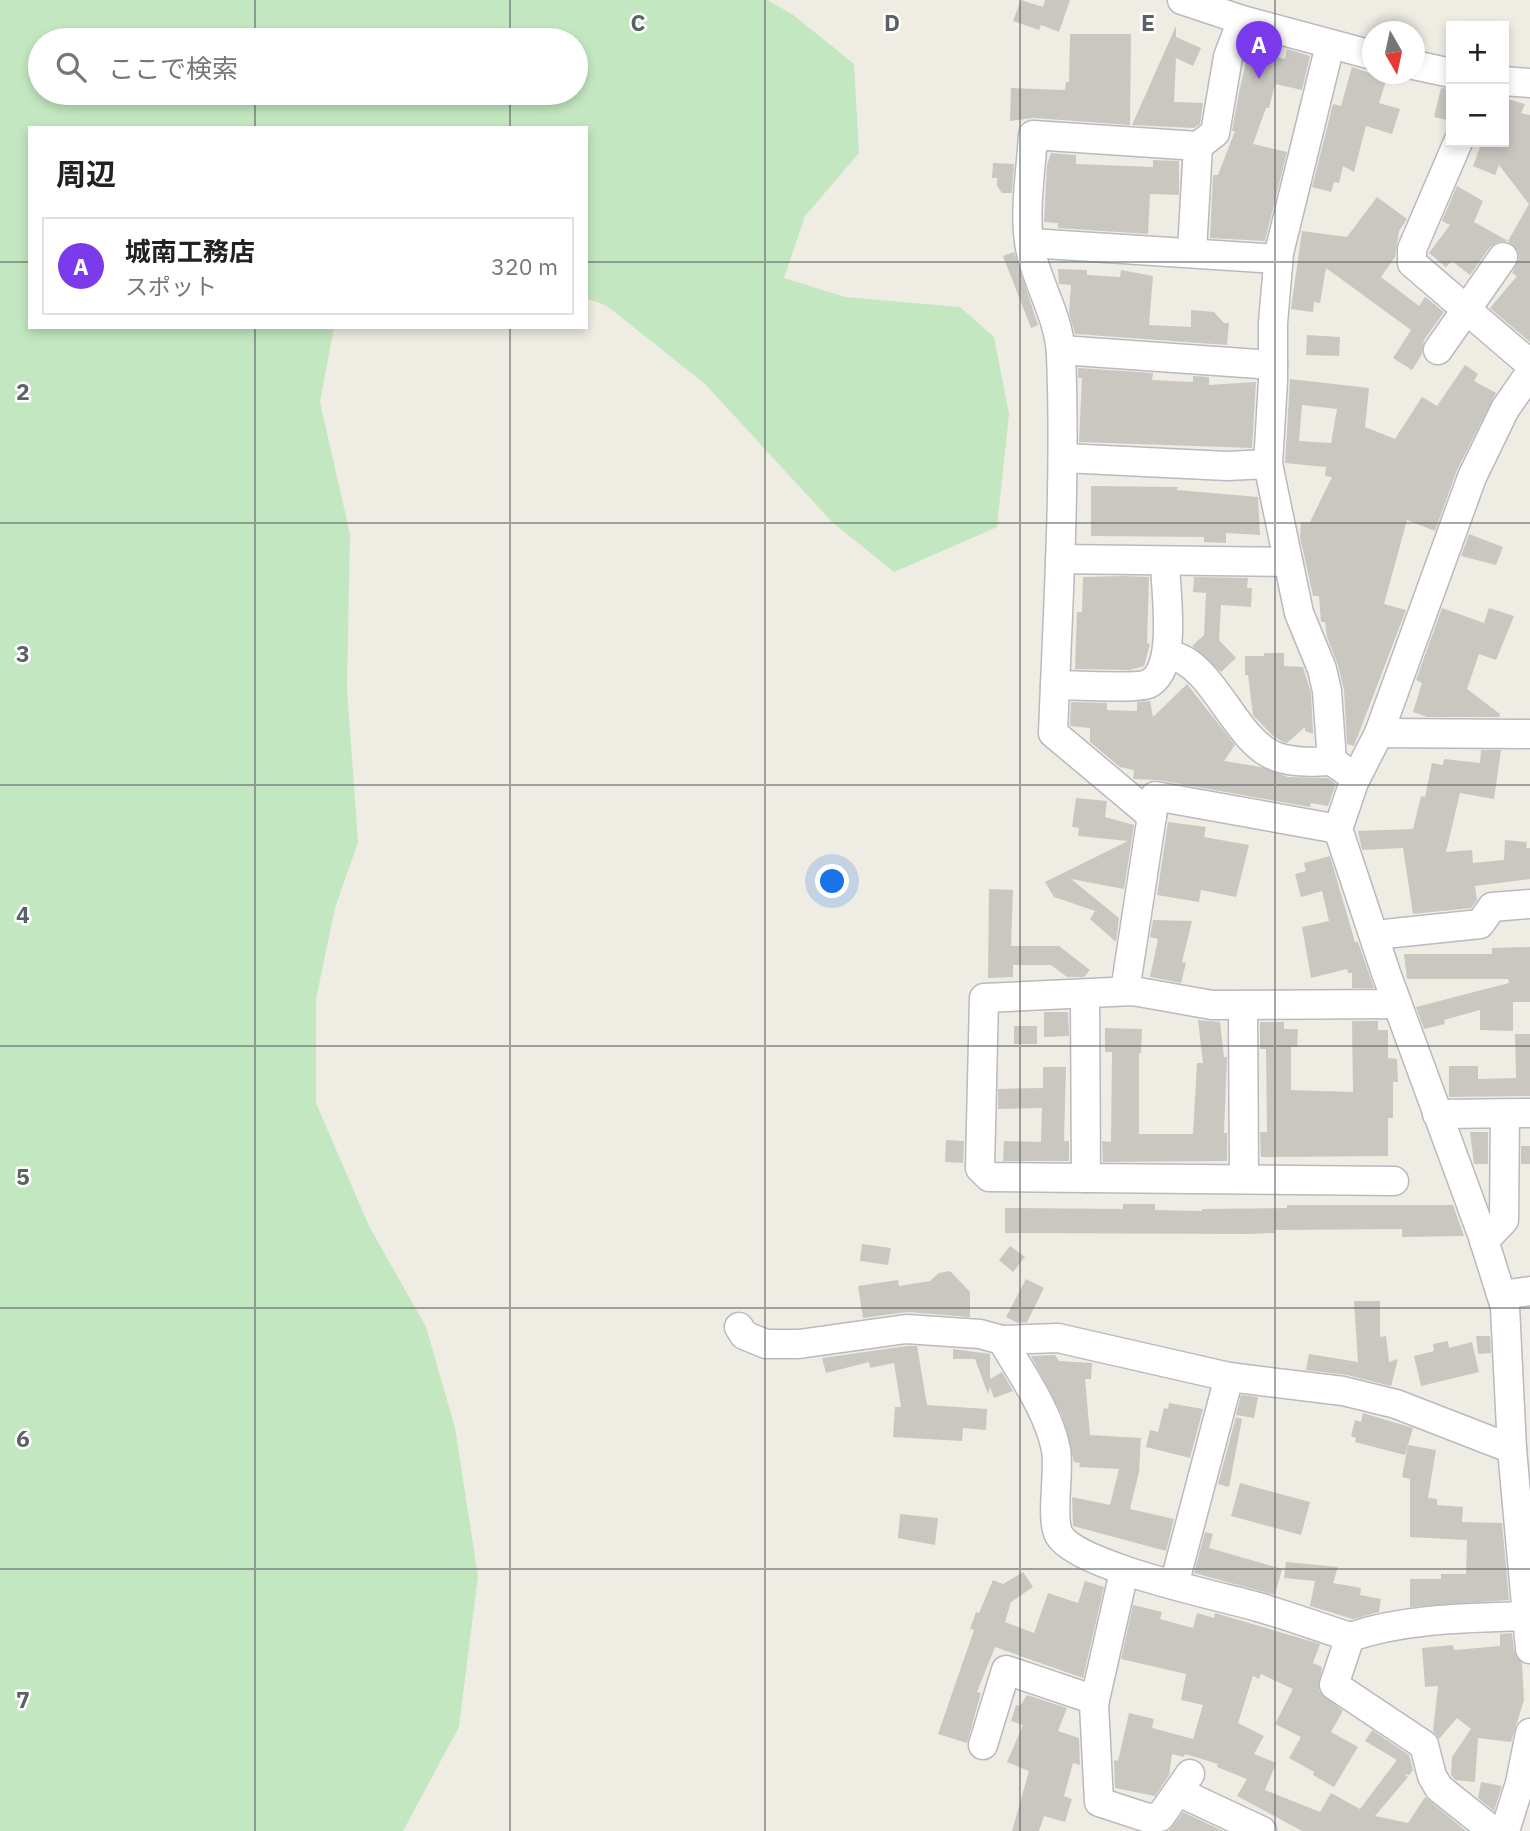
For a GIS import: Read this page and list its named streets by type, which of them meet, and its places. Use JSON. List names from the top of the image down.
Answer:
{
  "north": "bottom",
  "page": {
    "map_buttons": ["+", "−"],
    "pins": "A",
    "search": "ここで検索",
    "heading": "周辺",
    "list": [
      {
        "mark": "A",
        "name": "城南工務店",
        "note": "スポット",
        "value": "320 m"
      }
    ]
  },
  "grid": {
    "columns": ["C", "D", "E"],
    "rows": [
      "2",
      "3",
      "4",
      "5",
      "6",
      "7"
    ]
  }
}
